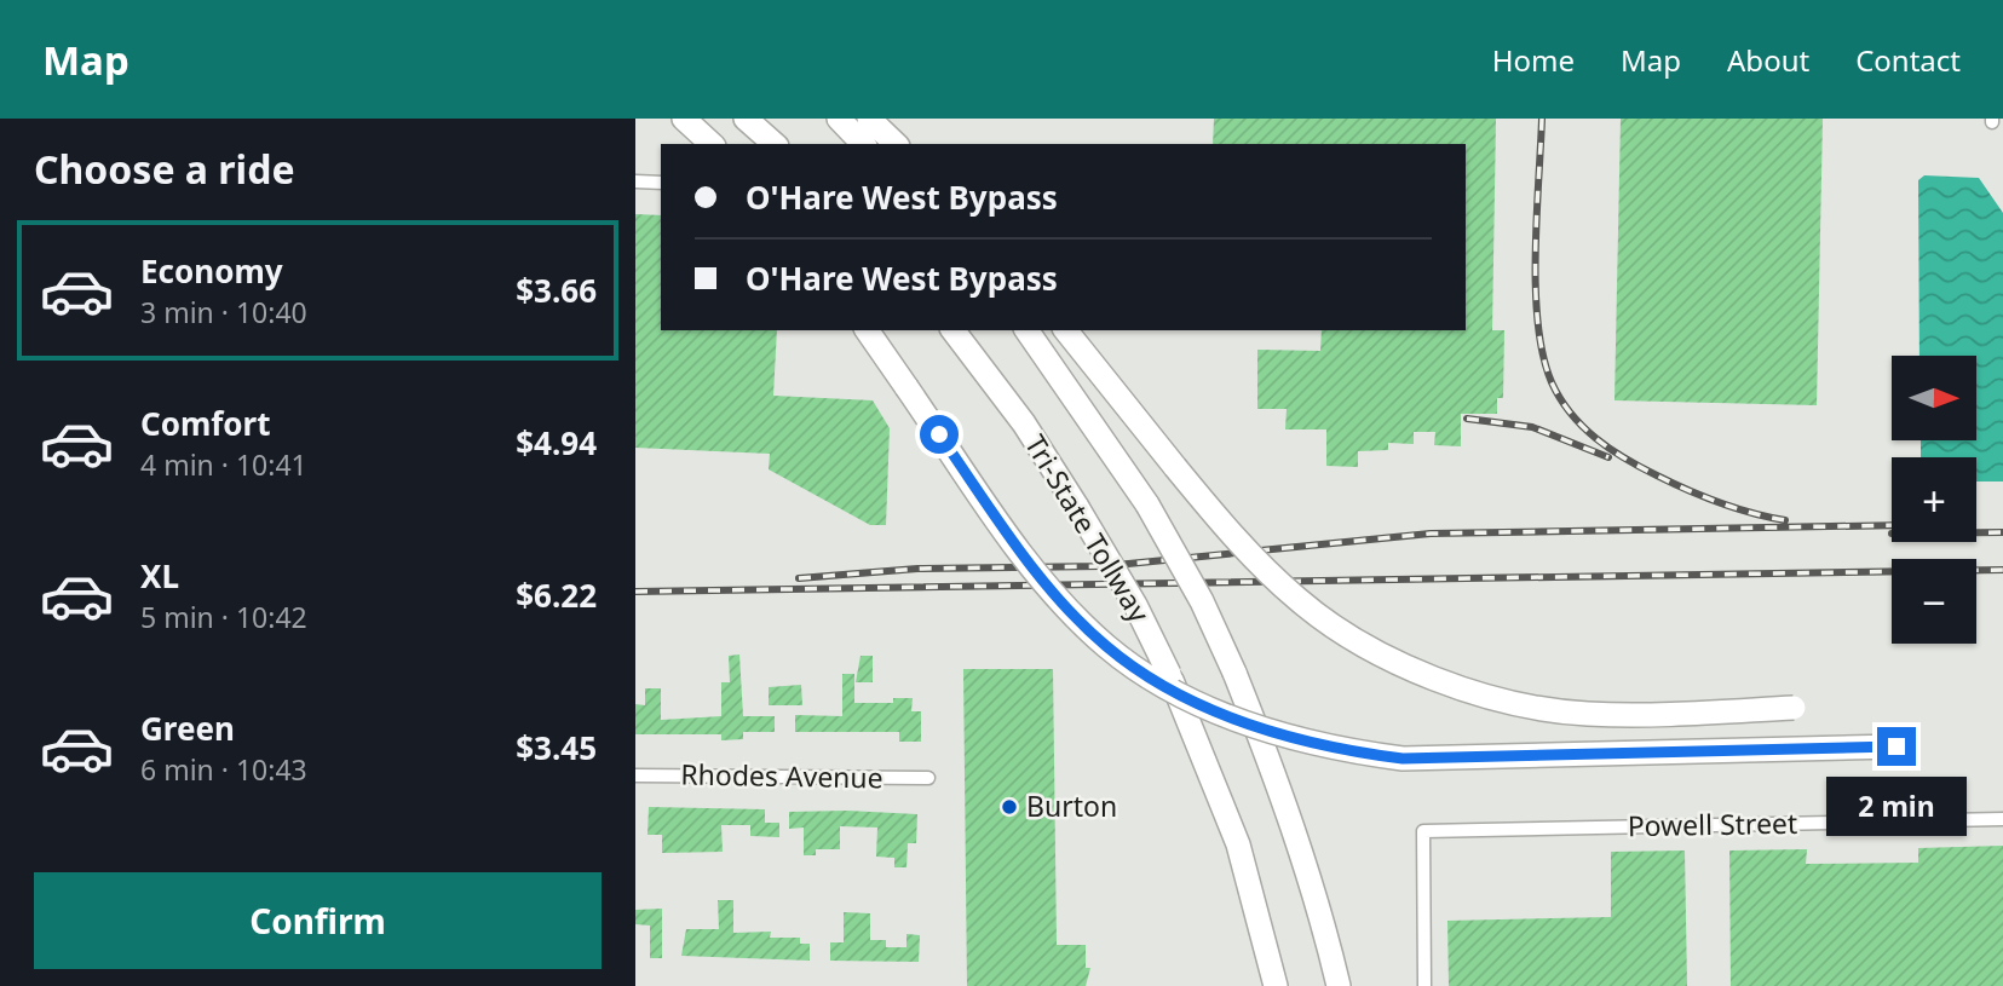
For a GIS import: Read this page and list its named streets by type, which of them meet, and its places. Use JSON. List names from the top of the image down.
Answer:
{
  "streets": {
    "highway": ["Tri-State Tollway"],
    "street": ["Rhodes Avenue", "Powell Street"]
  },
  "places": ["Burton"],
  "north": "right",
  "page": {
    "header": "Map",
    "nav": [
      "Home",
      "Map",
      "About",
      "Contact"
    ],
    "heading": "Choose a ride",
    "banner": ["O'Hare West Bypass", "O'Hare West Bypass"],
    "list": [
      {
        "name": "Economy",
        "note": "3 min · 10:40",
        "value": "$3.66"
      },
      {
        "name": "Comfort",
        "note": "4 min · 10:41",
        "value": "$4.94"
      },
      {
        "name": "XL",
        "note": "5 min · 10:42",
        "value": "$6.22"
      },
      {
        "name": "Green",
        "note": "6 min · 10:43",
        "value": "$3.45"
      }
    ],
    "map_buttons": ["+", "−"],
    "bubble": "2 min",
    "buttons": "Confirm"
  }
}
